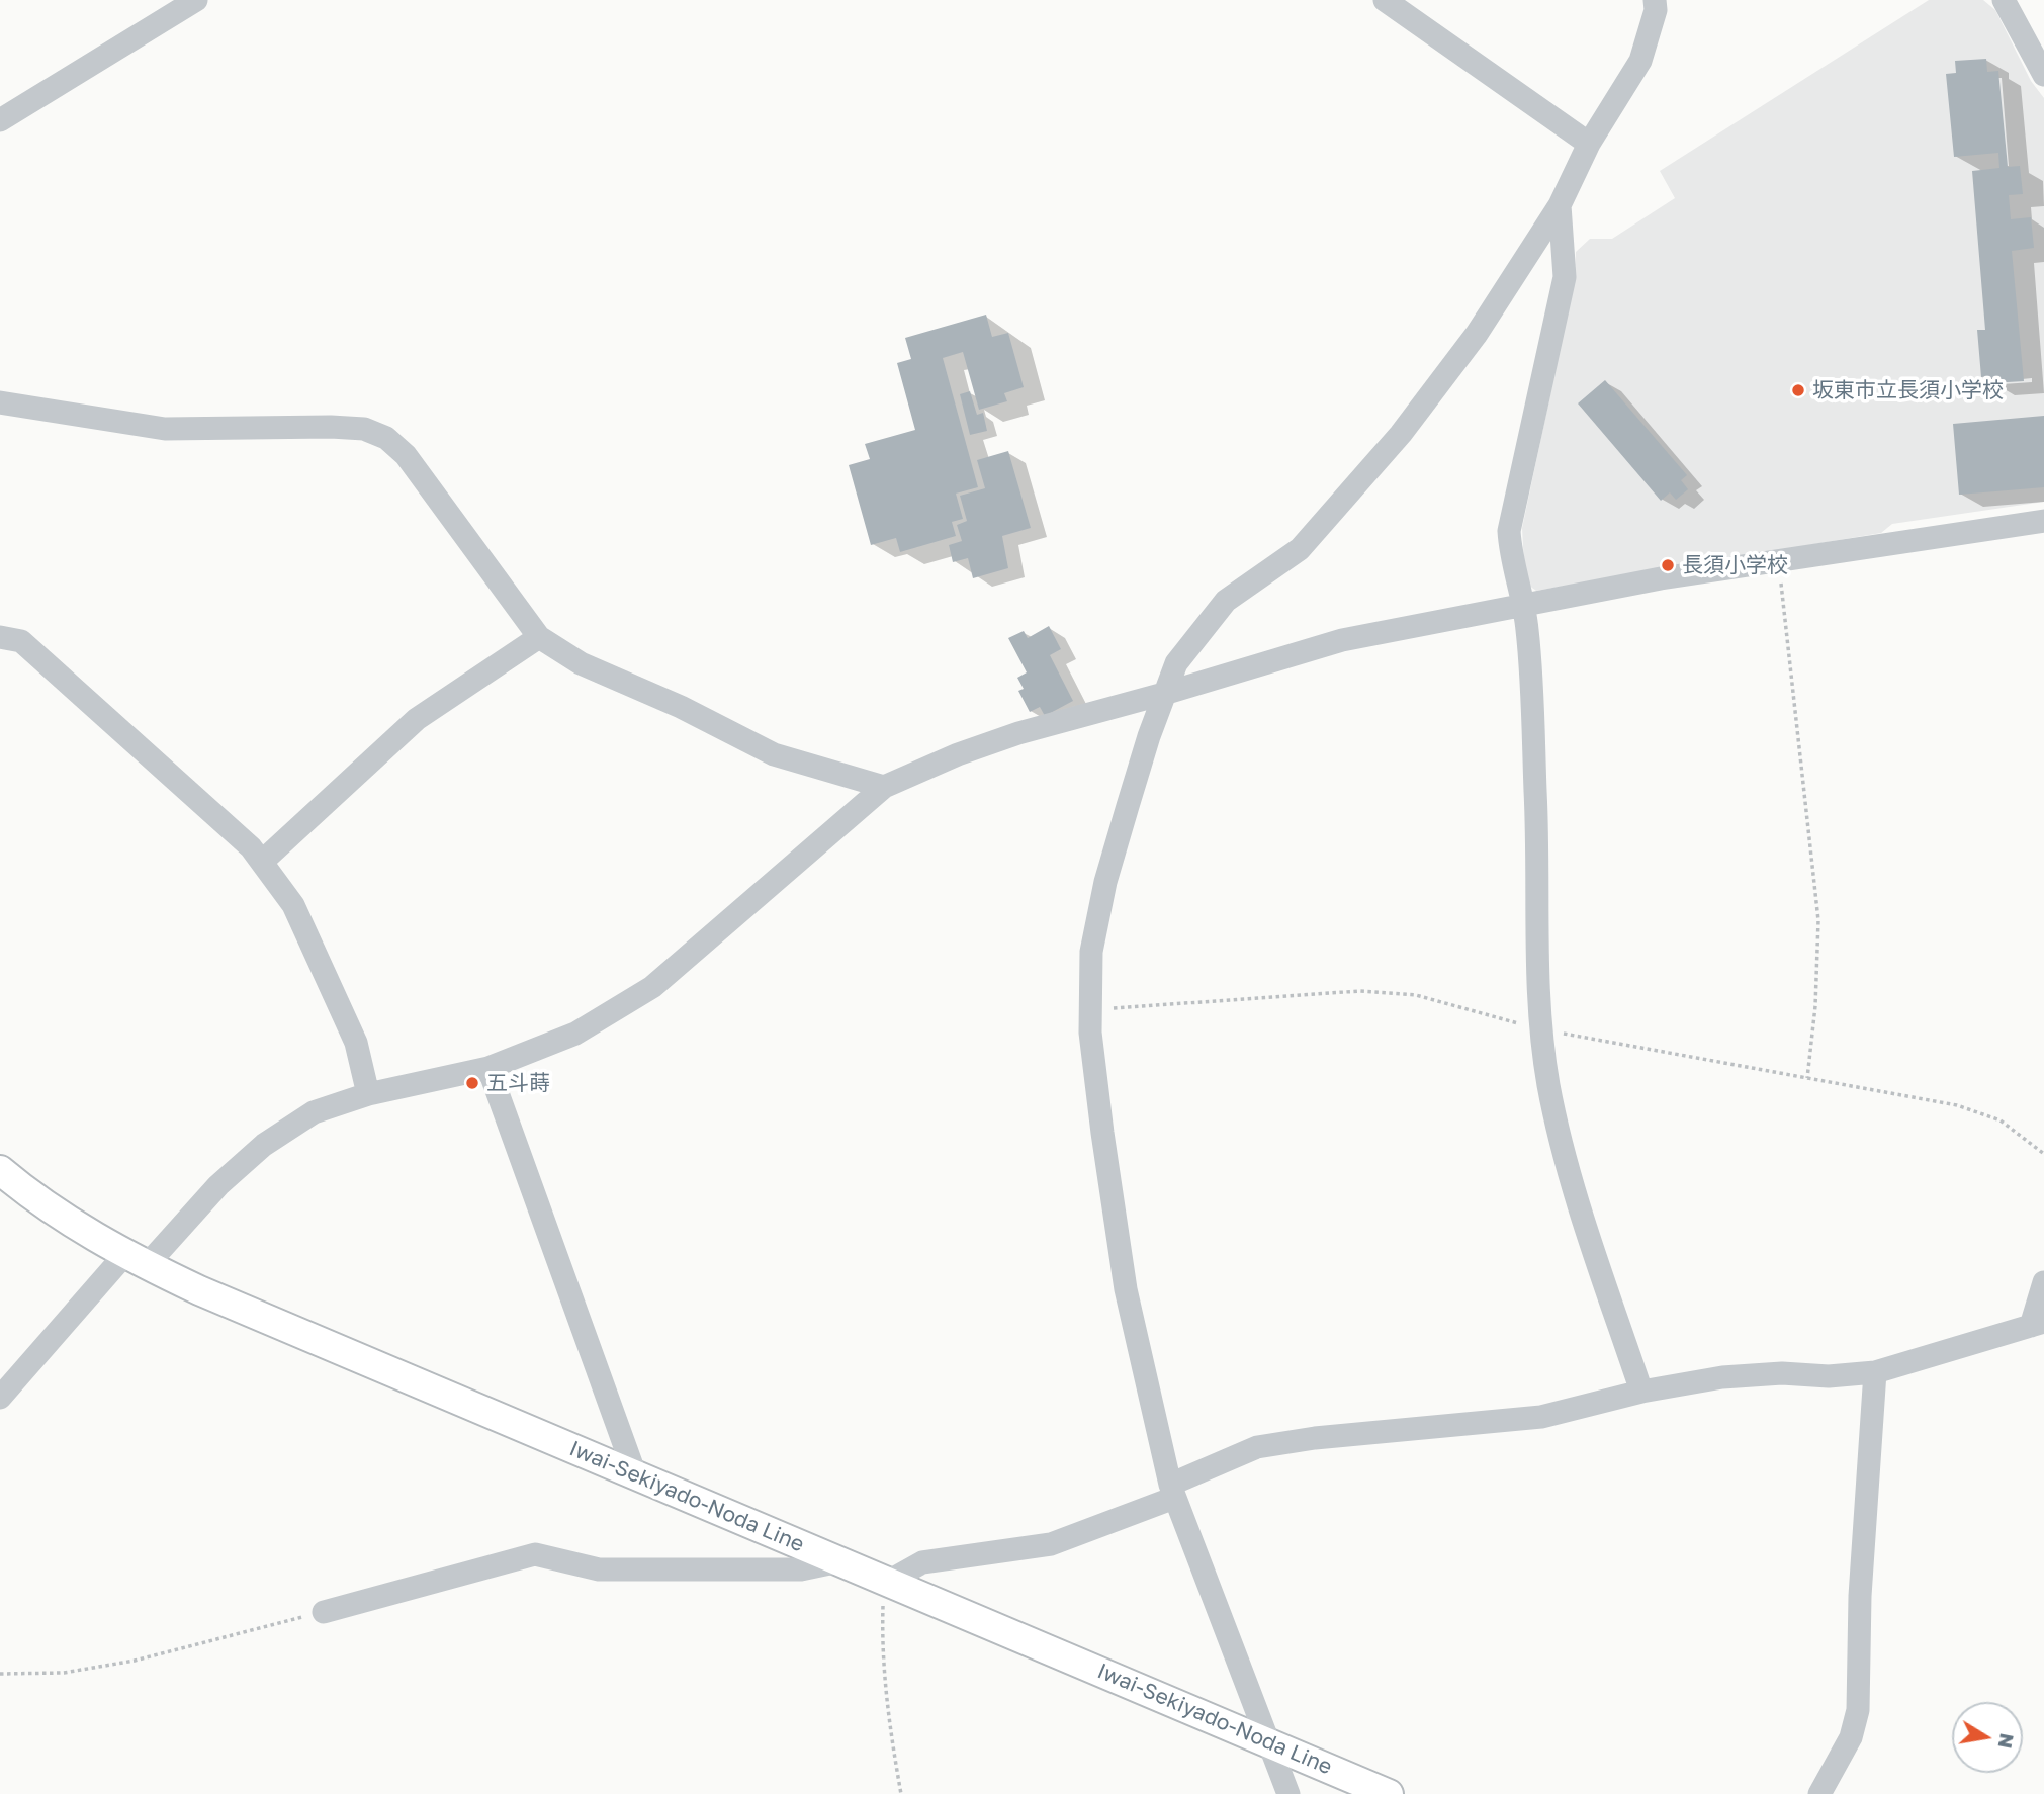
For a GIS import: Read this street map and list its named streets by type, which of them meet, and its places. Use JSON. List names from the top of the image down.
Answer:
{
  "streets": {
    "main road": ["Iwai-Sekiyado-Noda Line"]
  },
  "places": ["坂東市立長須小学校", "長須小学校", "五斗蒔"],
  "north": "right"
}
